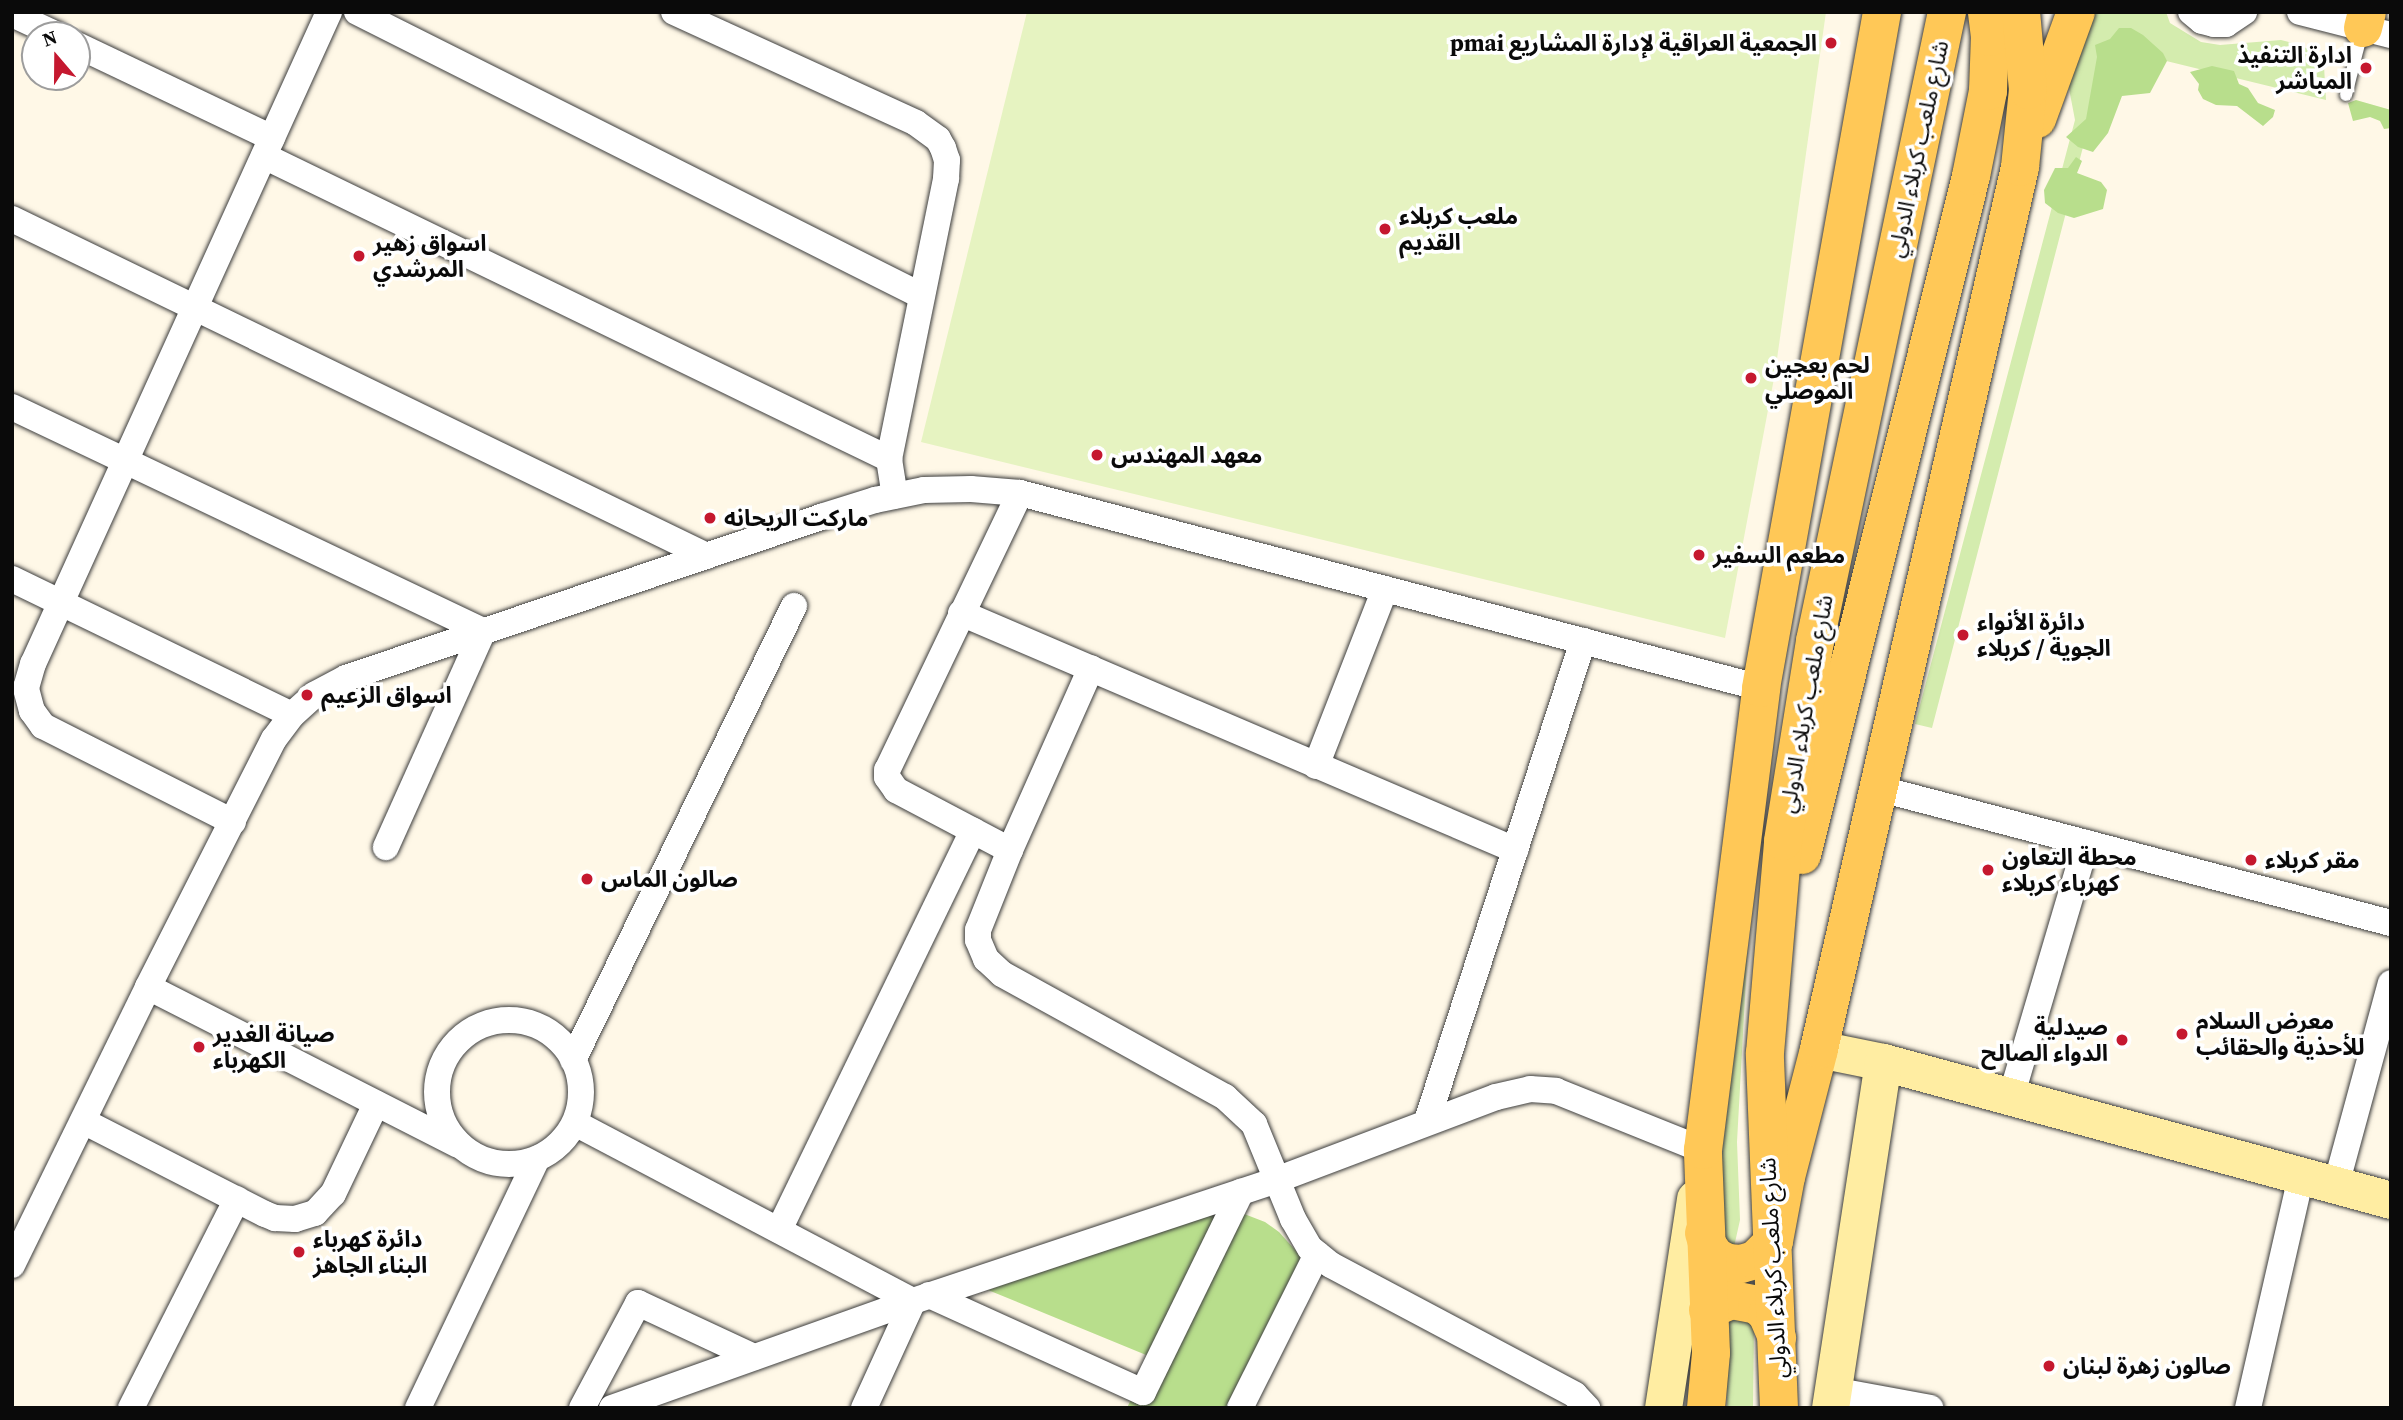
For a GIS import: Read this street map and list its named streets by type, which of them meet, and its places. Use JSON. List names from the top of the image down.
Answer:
{
  "streets": {
    "main road": ["شارع ملعب كربلاء الدولي"]
  },
  "places": [
    "pmai الجمعية العراقية لإدارة المشاريع",
    "ادارة التنفيذ المباشر",
    "ملعب كربلاء القديم",
    "اسواق زهير المرشدي",
    "لحم بعجين الموصلي",
    "معهد المهندس",
    "ماركت الريحانه",
    "مطعم السفير",
    "دائرة الأنواء الجوية / كربلاء",
    "اسواق الزعيم",
    "مقر كربلاء",
    "محطة التعاون كهرباء كربلاء",
    "صالون الماس",
    "معرض السلام للأحذية والحقائب",
    "صيدلية الدواء الصالح",
    "صيانة الغدير الكهرباء",
    "دائرة كهرباء البناء الجاهز",
    "صالون زهرة لبنان"
  ],
  "north": "top"
}
